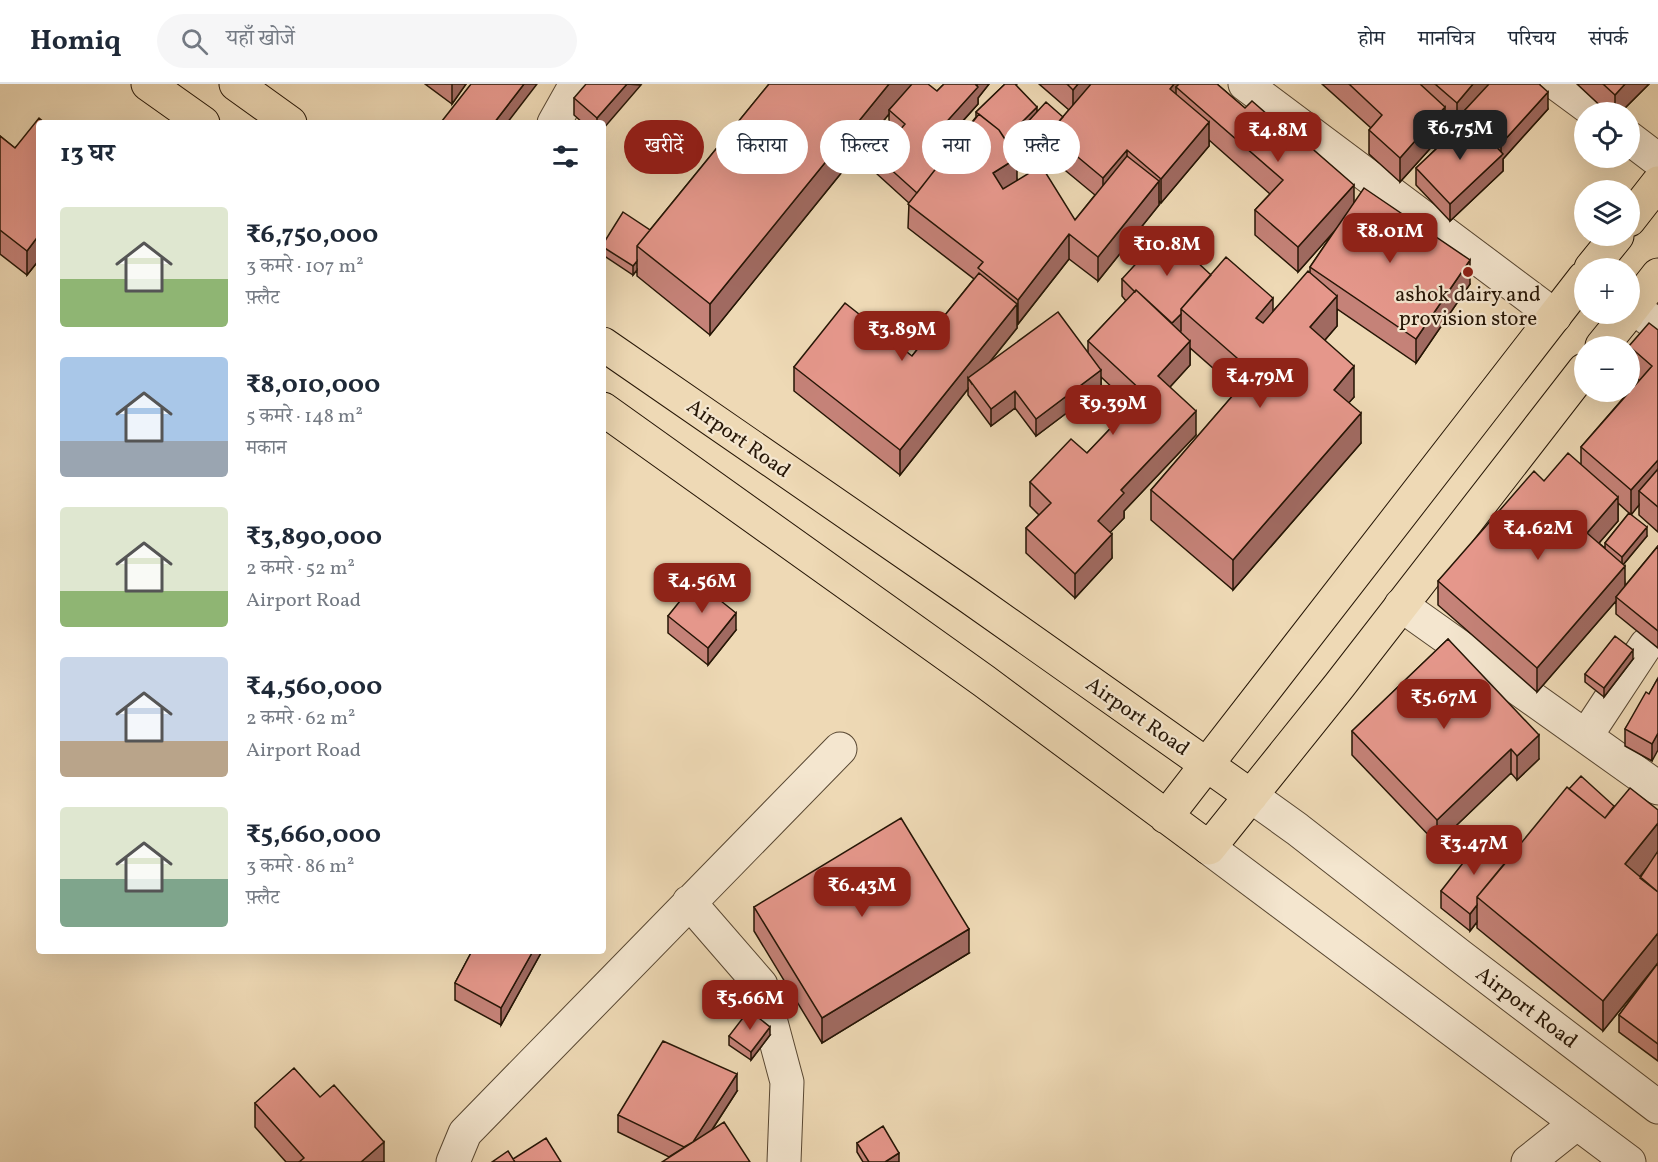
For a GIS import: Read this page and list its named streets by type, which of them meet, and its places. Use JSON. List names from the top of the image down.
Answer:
{
  "streets": {
    "main road": ["Airport Road"]
  },
  "places": ["ashok dairy and provision store"],
  "page": {
    "header": "Homiq",
    "search": "यहाँ खोजें",
    "nav": [
      "होम",
      "मानचित्र",
      "परिचय",
      "संपर्क"
    ],
    "map_buttons": ["+", "−"],
    "price": [
      "₹6.75M",
      "₹4.8M",
      "₹8.01M",
      "₹10.8M",
      "₹3.89M",
      "₹4.79M",
      "₹9.39M",
      "₹4.62M",
      "₹4.56M",
      "₹5.67M",
      "₹3.47M",
      "₹6.43M",
      "₹5.66M"
    ],
    "chip": [
      "खरीदें",
      "किराया",
      "फ़िल्टर",
      "नया",
      "फ़्लैट"
    ],
    "heading": "13 घर",
    "list": [
      {
        "name": "₹6,750,000",
        "note": "3 कमरे · 107 m² · फ़्लैट"
      },
      {
        "name": "₹8,010,000",
        "note": "5 कमरे · 148 m² · मकान"
      },
      {
        "name": "₹3,890,000",
        "note": "2 कमरे · 52 m² · Airport Road"
      },
      {
        "name": "₹4,560,000",
        "note": "2 कमरे · 62 m² · Airport Road"
      },
      {
        "name": "₹5,660,000",
        "note": "3 कमरे · 86 m² · फ़्लैट"
      }
    ]
  }
}
